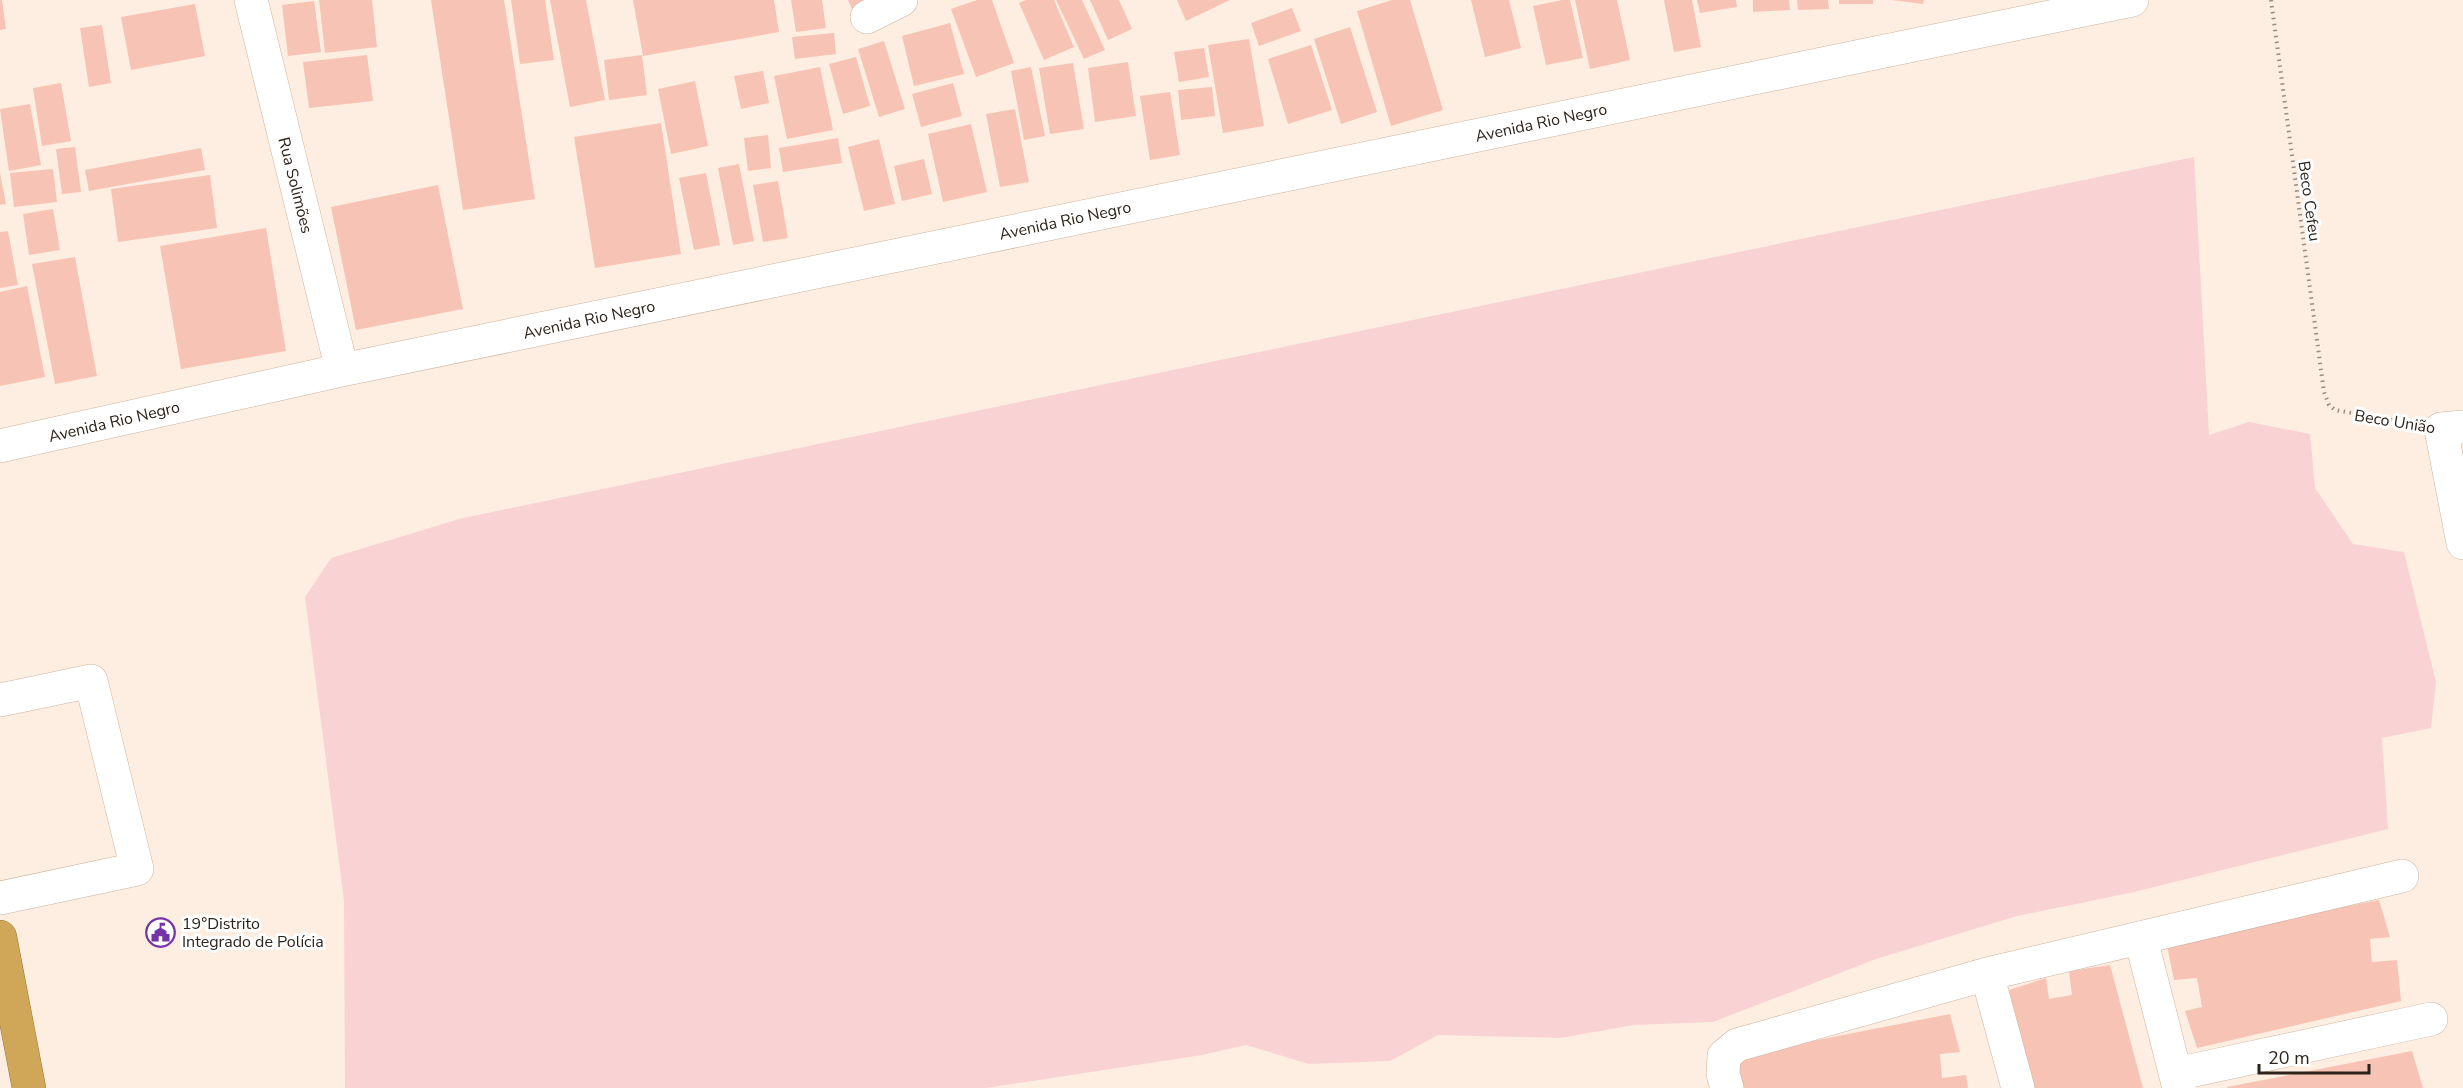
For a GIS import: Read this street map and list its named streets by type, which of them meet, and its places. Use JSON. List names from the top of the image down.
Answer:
{
  "streets": {
    "street": ["Avenida Rio Negro", "Rua Solimões"],
    "path": ["Beco Cefeu", "Beco União"]
  },
  "crossings": [
    ["Avenida Rio Negro", "Rua Solimões"],
    ["Beco Cefeu", "Beco União"]
  ],
  "places": {
    "public building": ["19°Distrito Integrado de Polícia"]
  },
  "scale_bar": "20 m"
}
